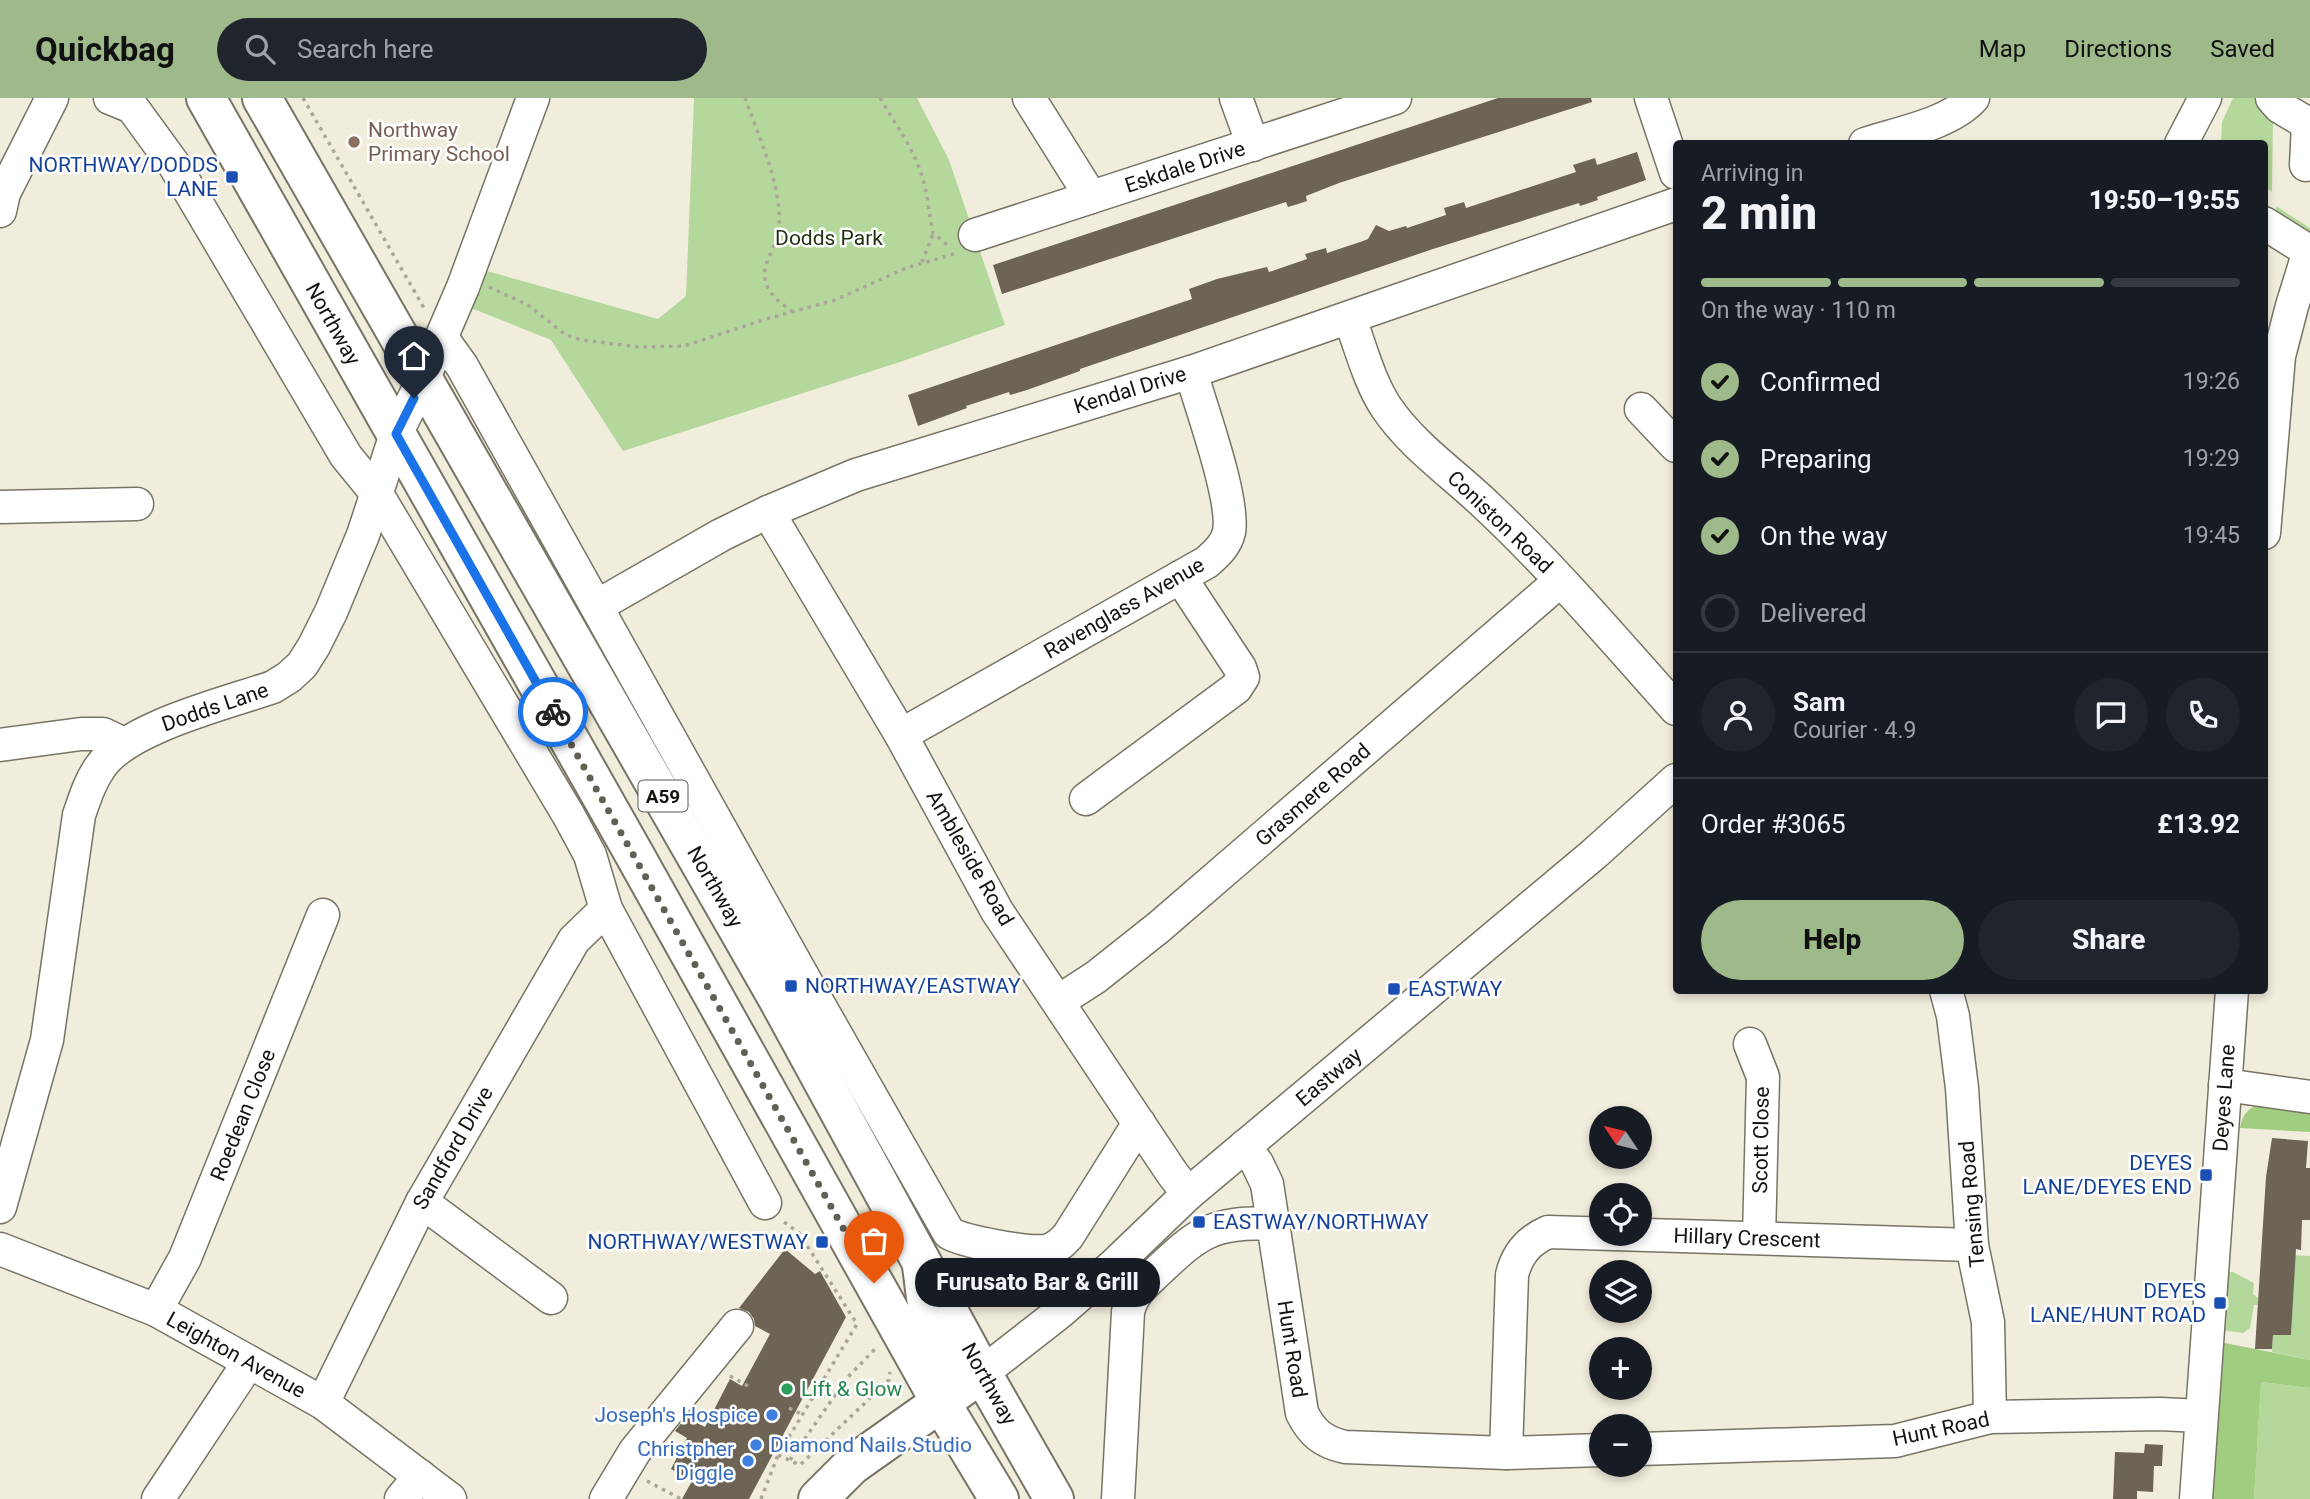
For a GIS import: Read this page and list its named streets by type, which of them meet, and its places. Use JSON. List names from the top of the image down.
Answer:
{
  "streets": {
    "main road": ["Northway", "A59"],
    "street": [
      "Eskdale Drive",
      "Kendal Drive",
      "Coniston Road",
      "Ravenglass Avenue",
      "Dodds Lane",
      "Grasmere Road",
      "Ambleside Road",
      "Eastway",
      "Deyes Lane",
      "Roedean Close",
      "Scott Close",
      "Sandford Drive",
      "Tensing Road",
      "Hillary Crescent",
      "Hunt Road",
      "Leighton Avenue"
    ]
  },
  "crossings": [
    ["Northway", "Kendal Drive"],
    ["Northway", "Dodds Lane"],
    ["Northway", "Ambleside Road"],
    ["Northway", "Eastway"],
    ["Kendal Drive", "Coniston Road"],
    ["Kendal Drive", "Ravenglass Avenue"],
    ["Kendal Drive", "Ambleside Road"],
    ["Coniston Road", "Grasmere Road"],
    ["Ravenglass Avenue", "Ambleside Road"],
    ["Grasmere Road", "Ambleside Road"],
    ["Ambleside Road", "Eastway"],
    ["Eastway", "Hunt Road"],
    ["Deyes Lane", "Hunt Road"],
    ["Roedean Close", "Leighton Avenue"],
    ["Scott Close", "Hillary Crescent"],
    ["Sandford Drive", "Leighton Avenue"],
    ["Tensing Road", "Hillary Crescent"],
    ["Tensing Road", "Hunt Road"],
    ["Hillary Crescent", "Hunt Road"]
  ],
  "parks": ["Dodds Park"],
  "places": {
    "other": [
      "Northway Primary School",
      "Furusato Bar & Grill",
      "Lift & Glow",
      "Joseph's Hospice",
      "Diamond Nails Studio",
      "Christpher Diggle"
    ],
    "transit": [
      "NORTHWAY/DODDS LANE",
      "NORTHWAY/EASTWAY",
      "EASTWAY",
      "DEYES LANE/DEYES END",
      "EASTWAY/NORTHWAY",
      "NORTHWAY/WESTWAY",
      "DEYES LANE/HUNT ROAD"
    ]
  },
  "north": "top left",
  "page": {
    "header": "Quickbag",
    "search": "Search here",
    "nav": ["Map", "Directions", "Saved"],
    "heading": ["2 min", "Arriving in", "19:50–19:55"],
    "panel": [
      "Sam",
      "Courier · 4.9",
      "Order #3065",
      "£13.92"
    ],
    "bar": "On the way · 110 m",
    "list": [
      ["Confirmed", "19:26"],
      ["Preparing", "19:29"],
      ["On the way", "19:45"],
      "Delivered"
    ],
    "buttons": ["Help", "Share"],
    "map_buttons": ["+", "−"],
    "bubble": "Furusato Bar & Grill"
  }
}
